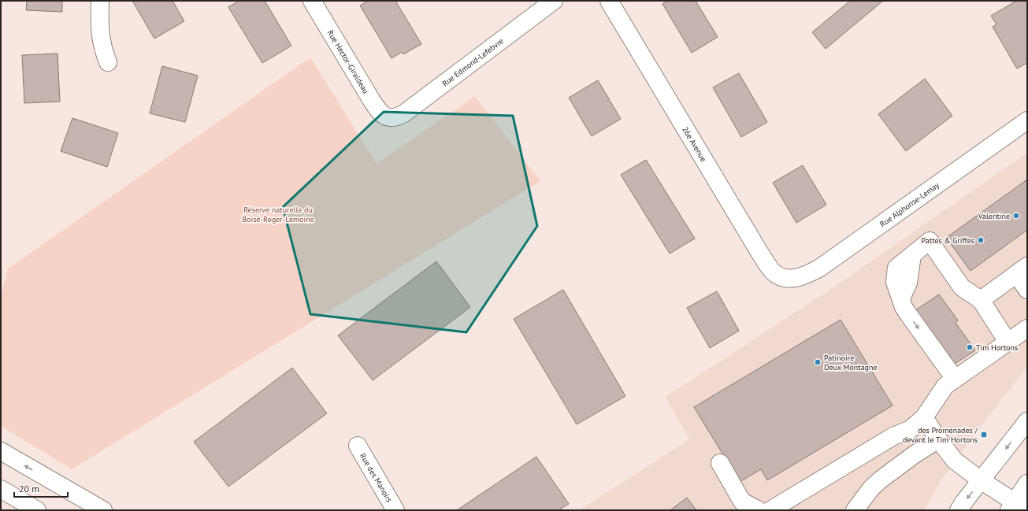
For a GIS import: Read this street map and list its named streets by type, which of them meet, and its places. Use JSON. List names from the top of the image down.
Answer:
{
  "streets": {
    "street": [
      "Rue Hector-Giraldeau",
      "Rue Edmond-Lefebvre",
      "26e Avenue",
      "Rue Alphonse-Lemay",
      "Rue des Manoirs"
    ]
  },
  "crossings": [
    ["Rue Hector-Giraldeau", "Rue Edmond-Lefebvre"],
    ["26e Avenue", "Rue Alphonse-Lemay"]
  ],
  "parks": ["Réserve naturelle du Boisé-Roger-Lemoine"],
  "places": {
    "other": [
      "Valentine",
      "Pattes & Griffes",
      "Tim Hortons",
      "Patinoire Deux Montagne"
    ],
    "transit": ["des Promenades / devant le Tim Hortons"]
  },
  "scale_bar": "20 m"
}
